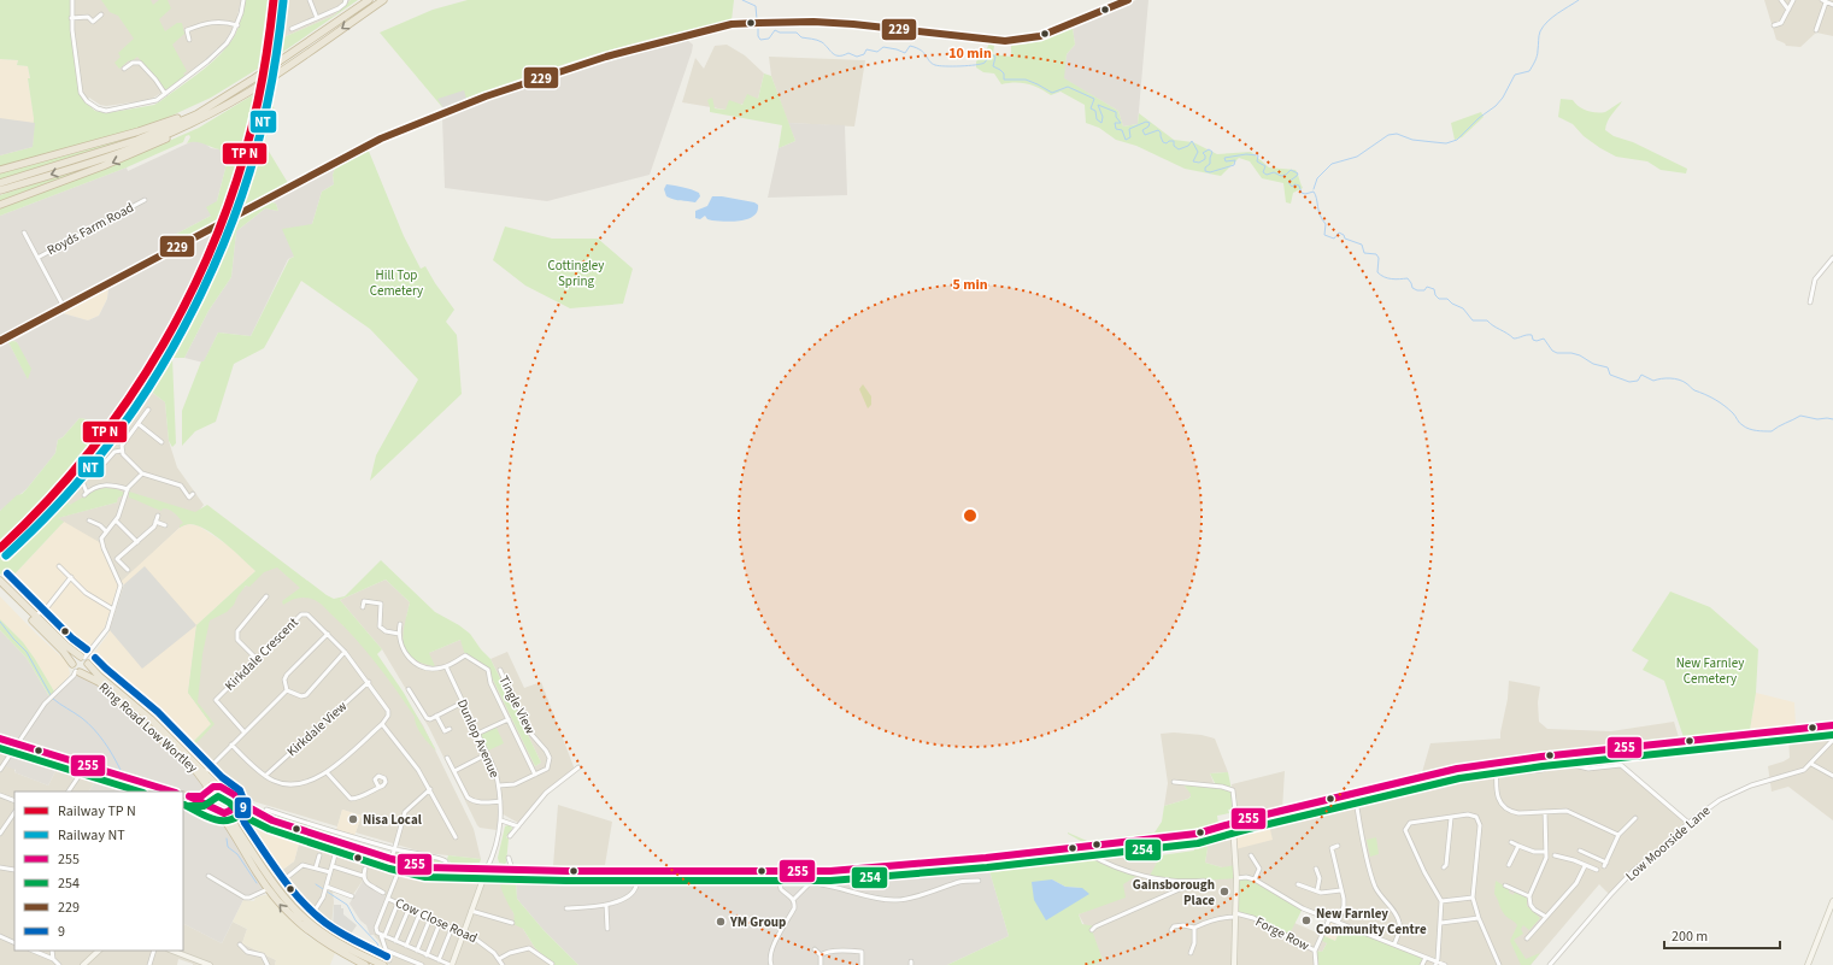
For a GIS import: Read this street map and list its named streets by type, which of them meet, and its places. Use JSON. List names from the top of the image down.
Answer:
{
  "streets": {
    "highway": ["Ring Road Low Wortley"],
    "street": [
      "Royds Farm Road",
      "Kirkdale Crescent",
      "Tingle View",
      "Kirkdale View",
      "Dunlop Avenue",
      "Low Moorside Lane",
      "Cow Close Road",
      "Forge Row"
    ]
  },
  "crossings": [
    ["Kirkdale Crescent", "Kirkdale View"],
    ["Tingle View", "Dunlop Avenue"]
  ],
  "parks": ["Cottingley Spring", "Hill Top Cemetery", "New Farnley Cemetery"],
  "places": [
    "Nisa Local",
    "Gainsborough Place",
    "New Farnley Community Centre",
    "YM Group"
  ],
  "lines": [
    "transit line 229",
    "rail line NT",
    "transit line 9",
    "transit line 255",
    "transit line 254"
  ],
  "legend": [
    "Railway TP N",
    "Railway NT",
    "255",
    "254",
    "229",
    "9"
  ],
  "scale_bar": "200 m",
  "rings": ["10 min", "5 min"]
}
